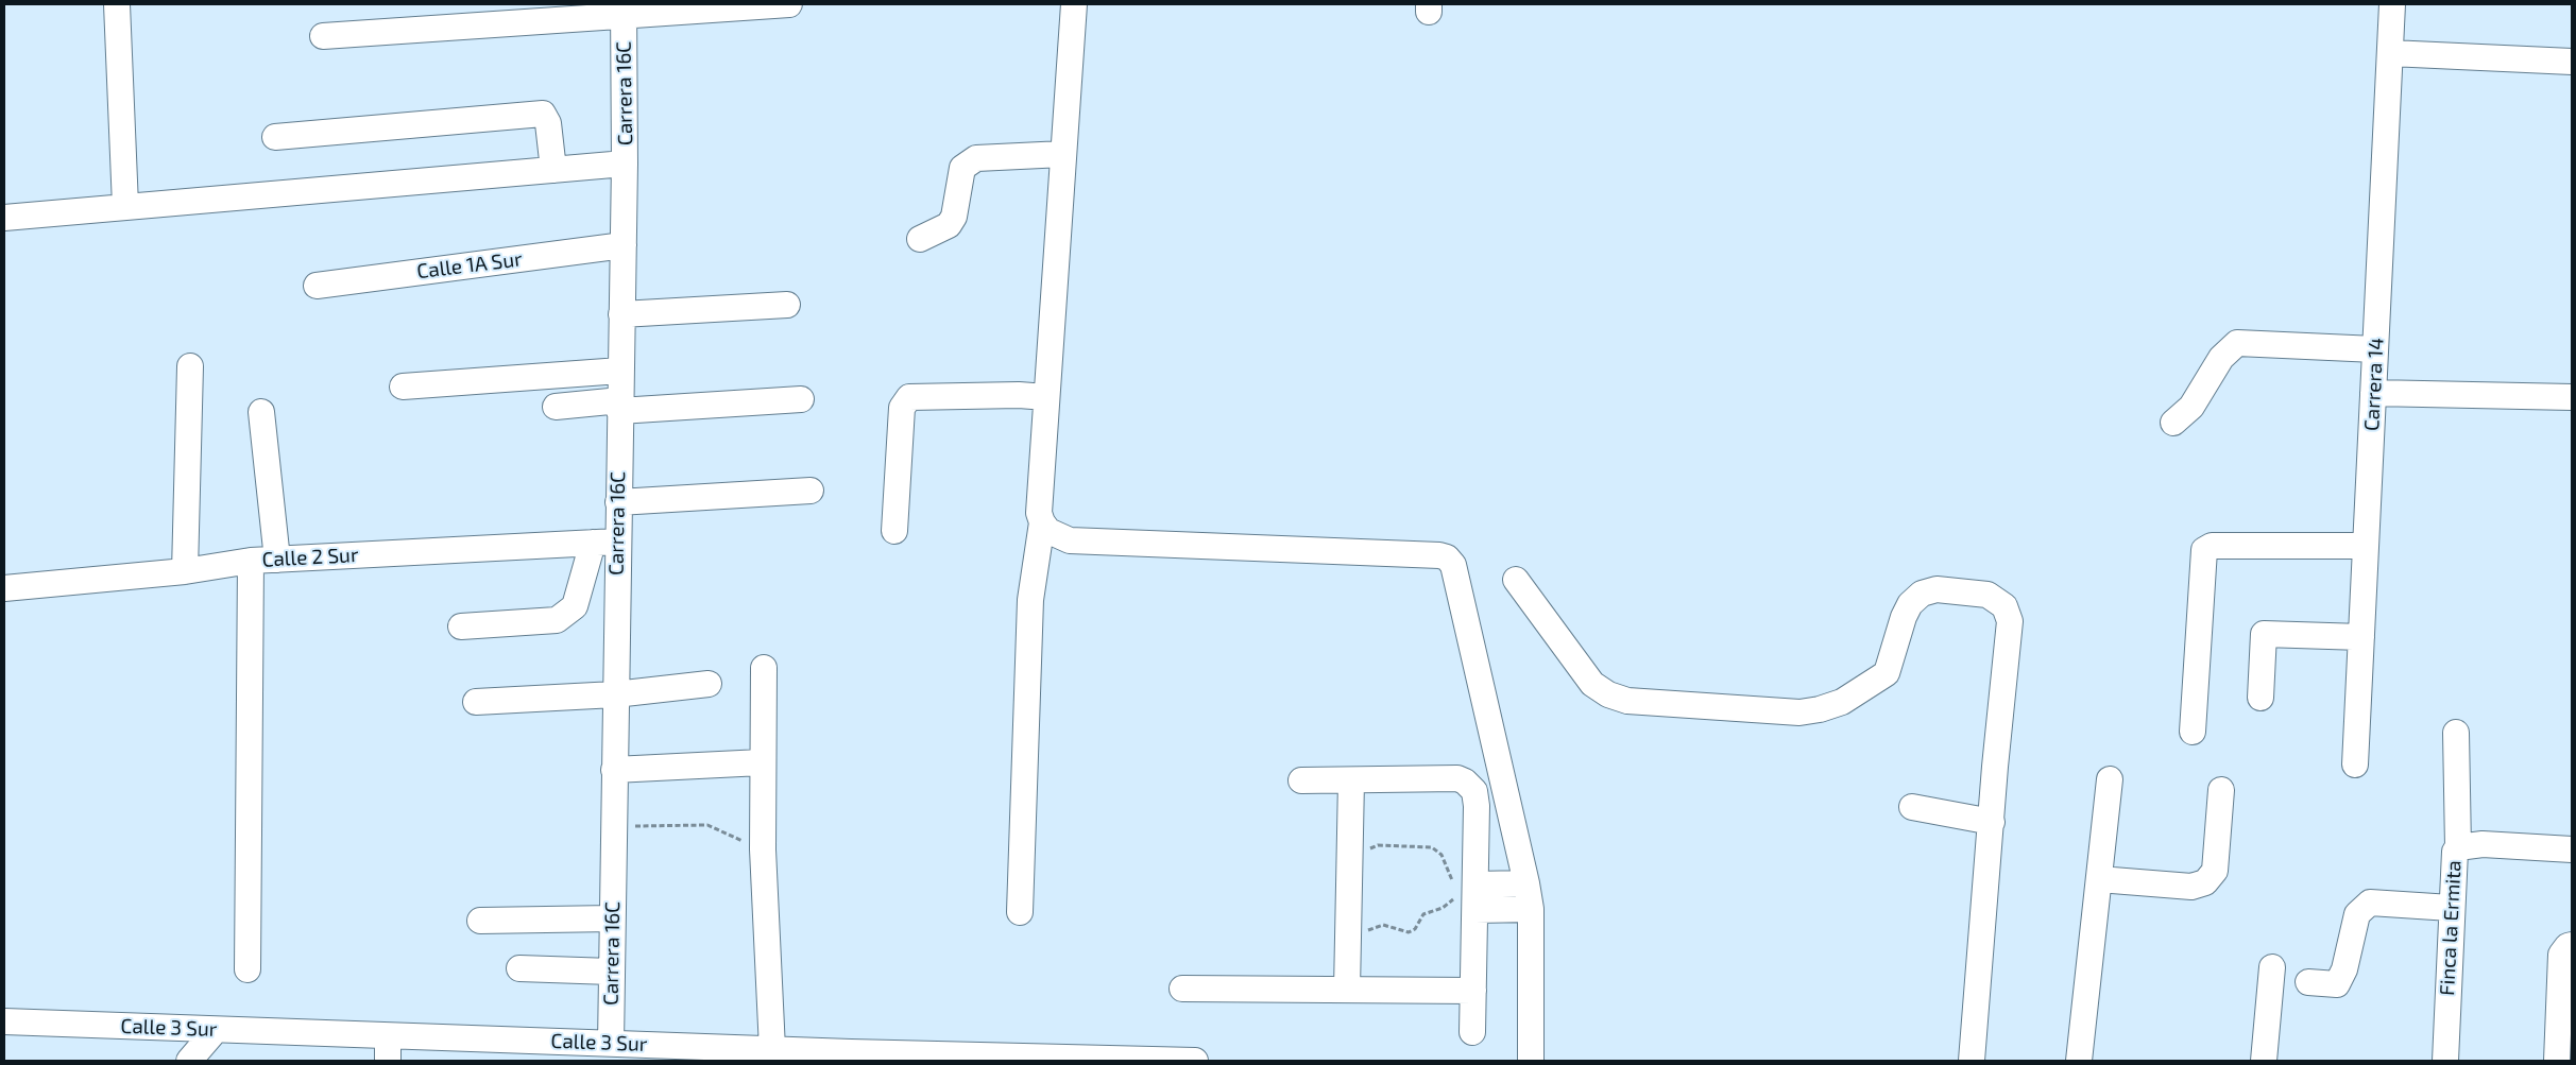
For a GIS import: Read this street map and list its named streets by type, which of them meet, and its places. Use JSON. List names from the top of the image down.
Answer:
{
  "streets": {
    "street": [
      "Carrera 16C",
      "Calle 1A Sur",
      "Carrera 14",
      "Calle 2 Sur",
      "Finca la Ermita",
      "Calle 3 Sur"
    ]
  },
  "crossings": [
    ["Carrera 16C", "Calle 1A Sur"],
    ["Carrera 16C", "Calle 2 Sur"],
    ["Carrera 16C", "Calle 3 Sur"]
  ]
}
